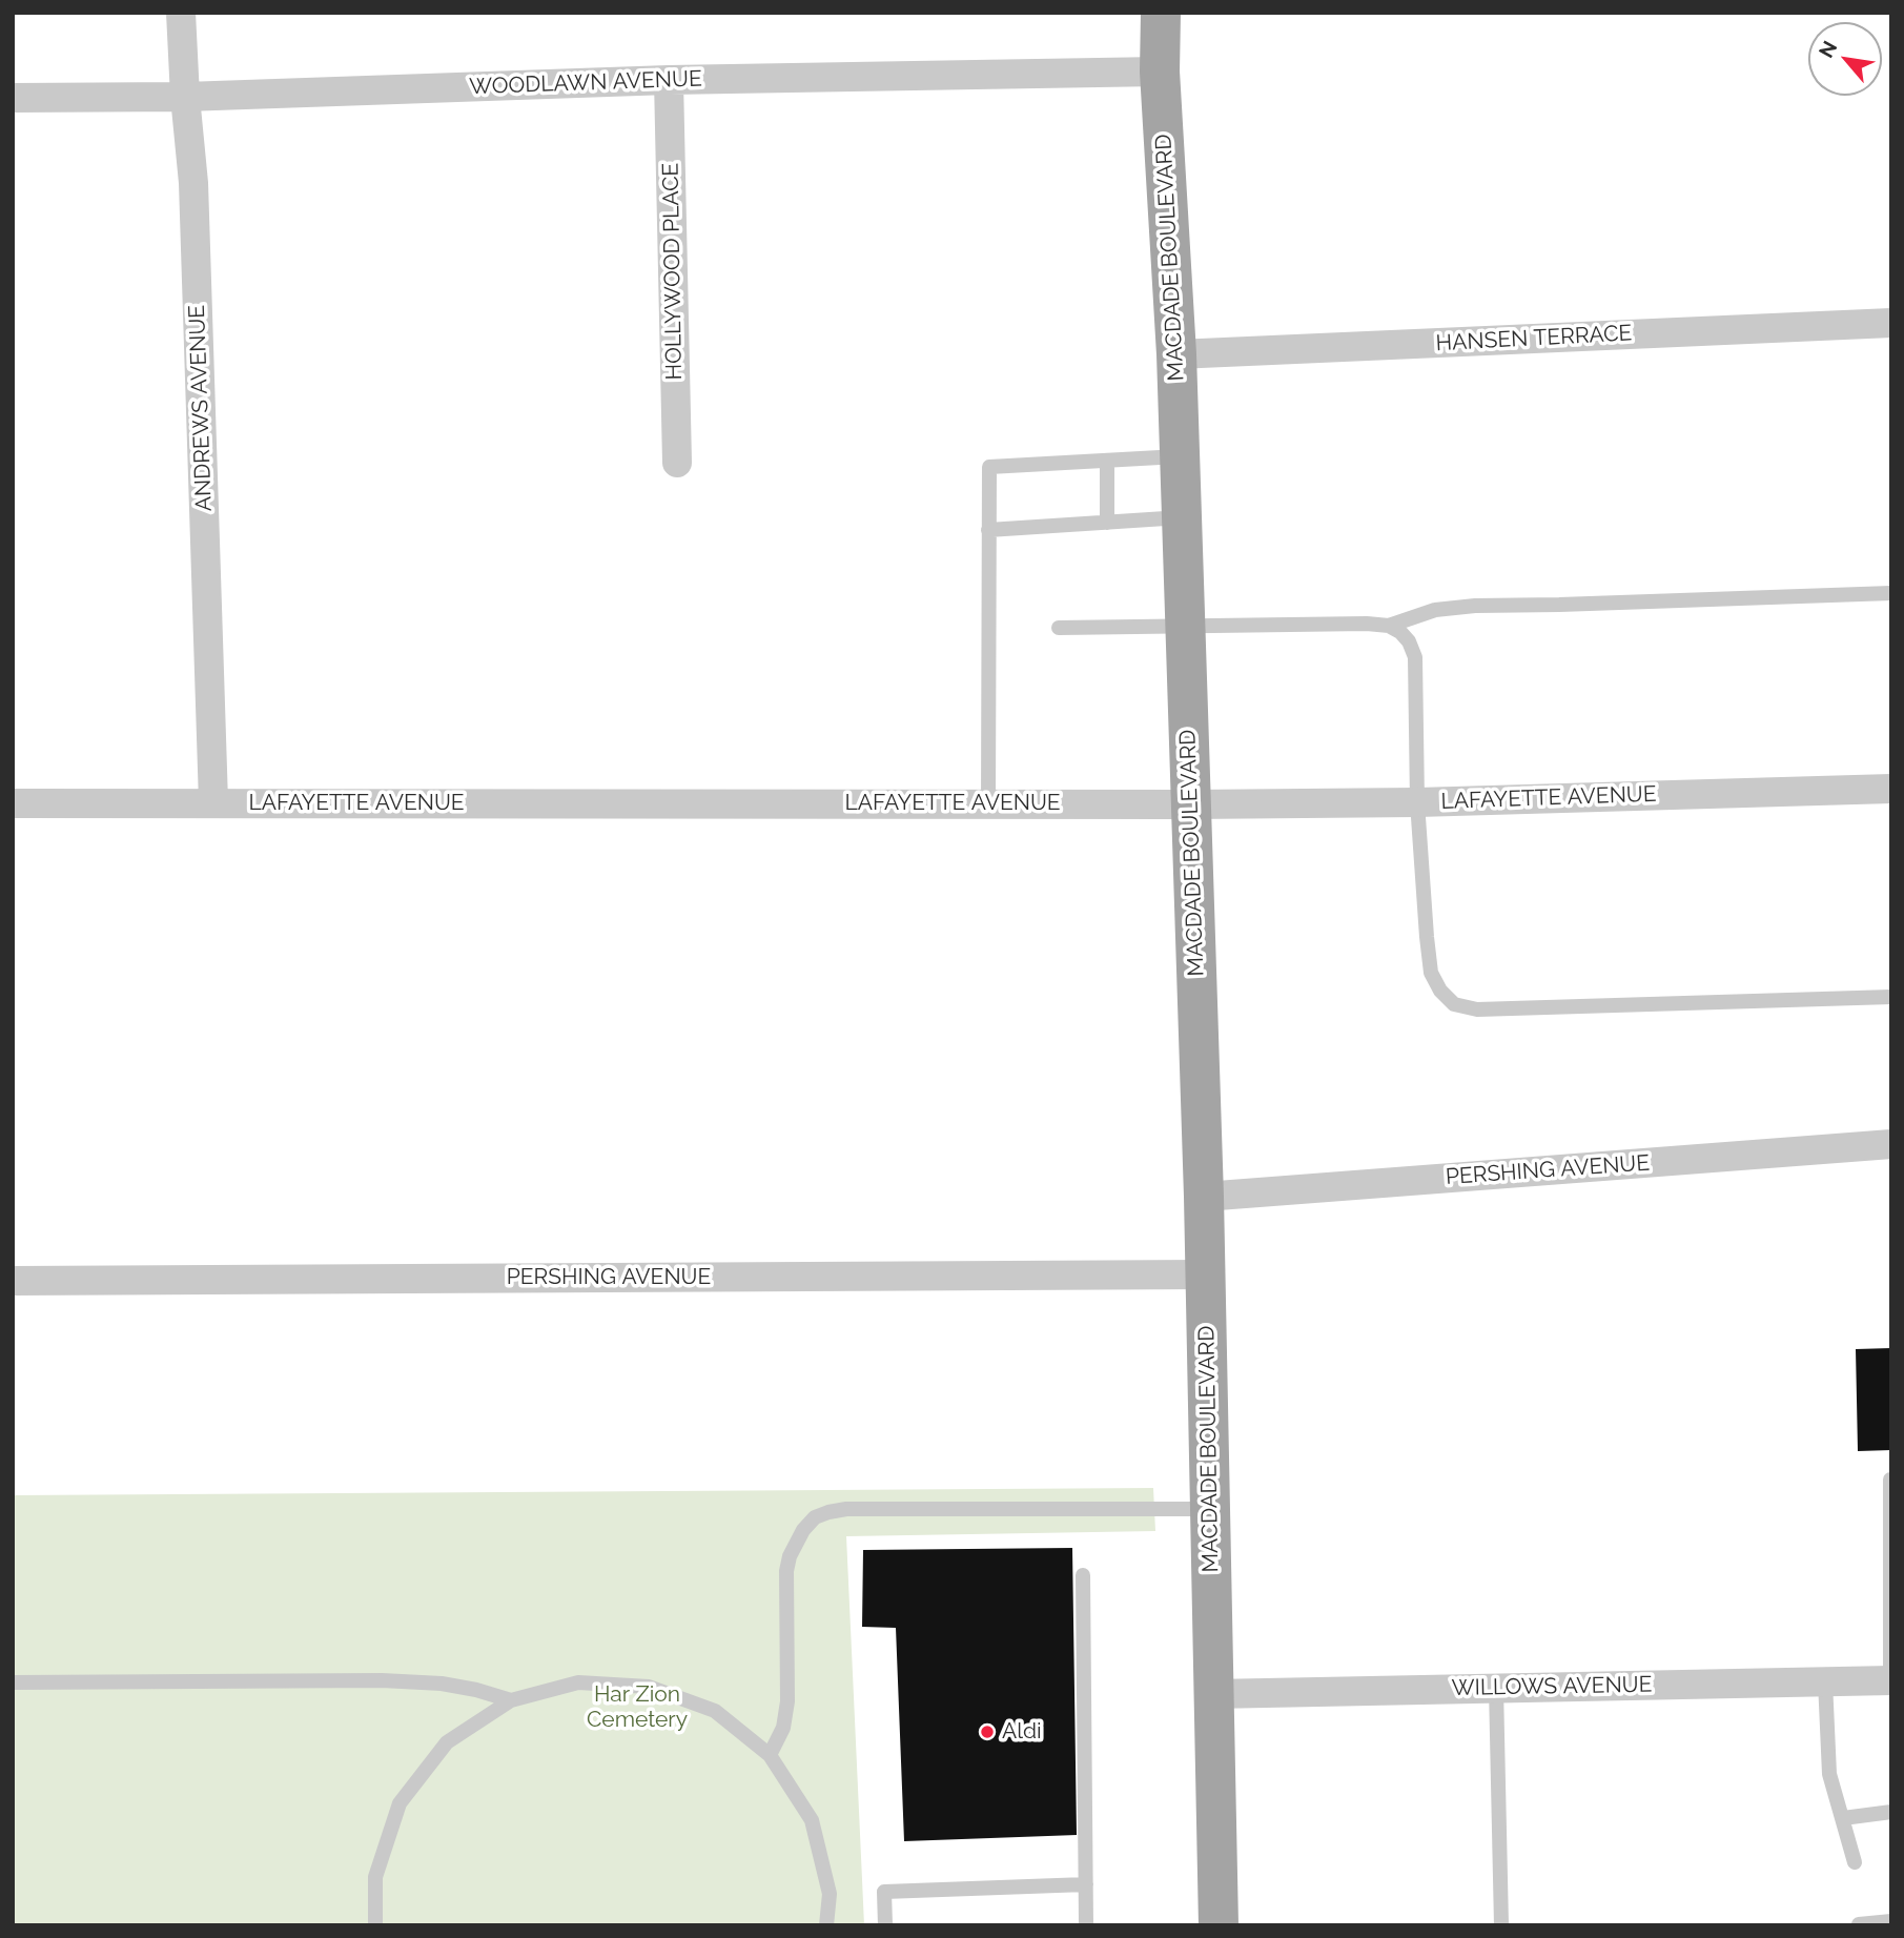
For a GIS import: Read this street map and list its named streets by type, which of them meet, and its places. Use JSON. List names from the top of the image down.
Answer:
{
  "streets": {
    "main road": ["MACDADE BOULEVARD"],
    "street": [
      "WOODLAWN AVENUE",
      "HOLLYWOOD PLACE",
      "HANSEN TERRACE",
      "ANDREWS AVENUE",
      "LAFAYETTE AVENUE",
      "PERSHING AVENUE",
      "WILLOWS AVENUE"
    ]
  },
  "crossings": [
    ["WOODLAWN AVENUE", "MACDADE BOULEVARD"],
    ["WOODLAWN AVENUE", "HOLLYWOOD PLACE"],
    ["WOODLAWN AVENUE", "ANDREWS AVENUE"],
    ["MACDADE BOULEVARD", "HANSEN TERRACE"],
    ["MACDADE BOULEVARD", "LAFAYETTE AVENUE"],
    ["MACDADE BOULEVARD", "PERSHING AVENUE"],
    ["MACDADE BOULEVARD", "WILLOWS AVENUE"],
    ["ANDREWS AVENUE", "LAFAYETTE AVENUE"]
  ],
  "parks": ["Har Zion Cemetery"],
  "places": ["Aldi"],
  "north": "top left"
}
